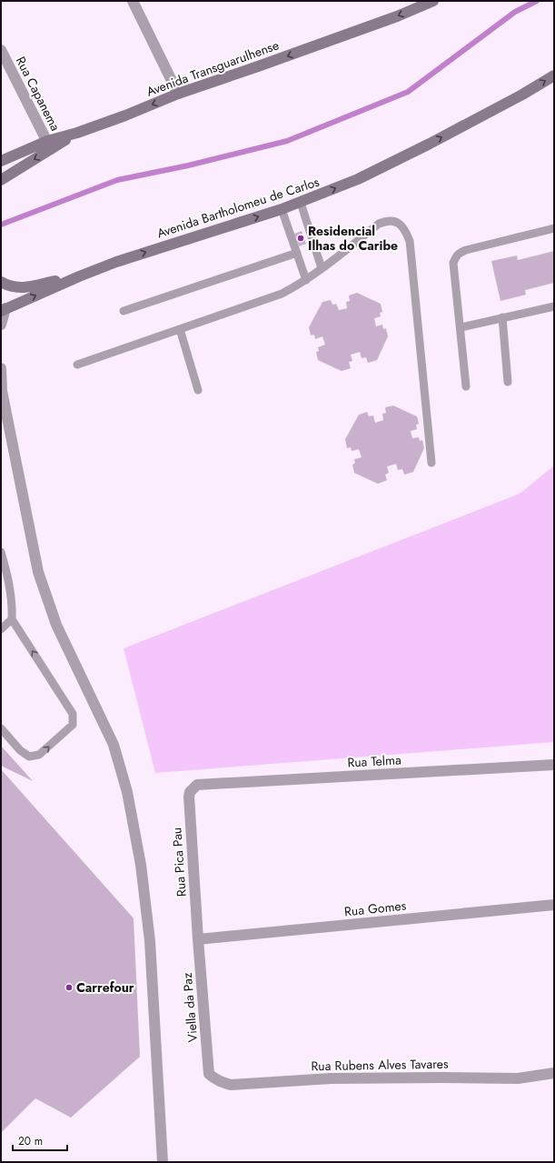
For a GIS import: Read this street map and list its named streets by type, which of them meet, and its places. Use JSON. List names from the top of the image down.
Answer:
{
  "streets": {
    "main road": ["Avenida Transguarulhense", "Avenida Bartholomeu de Carlos"],
    "street": [
      "Rua Capanema",
      "Rua Telma",
      "Rua Pica Pau",
      "Rua Gomes",
      "Viella da Paz",
      "Rua Rubens Alves Tavares"
    ]
  },
  "crossings": [
    ["Avenida Transguarulhense", "Rua Capanema"],
    ["Rua Telma", "Rua Pica Pau"],
    ["Rua Pica Pau", "Rua Gomes"],
    ["Rua Pica Pau", "Viella da Paz"],
    ["Rua Gomes", "Viella da Paz"],
    ["Viella da Paz", "Rua Rubens Alves Tavares"]
  ],
  "one_way": ["Avenida Transguarulhense", "Avenida Bartholomeu de Carlos"],
  "places": ["Residencial Ilhas do Caribe", "Carrefour"],
  "scale_bar": "20 m"
}
